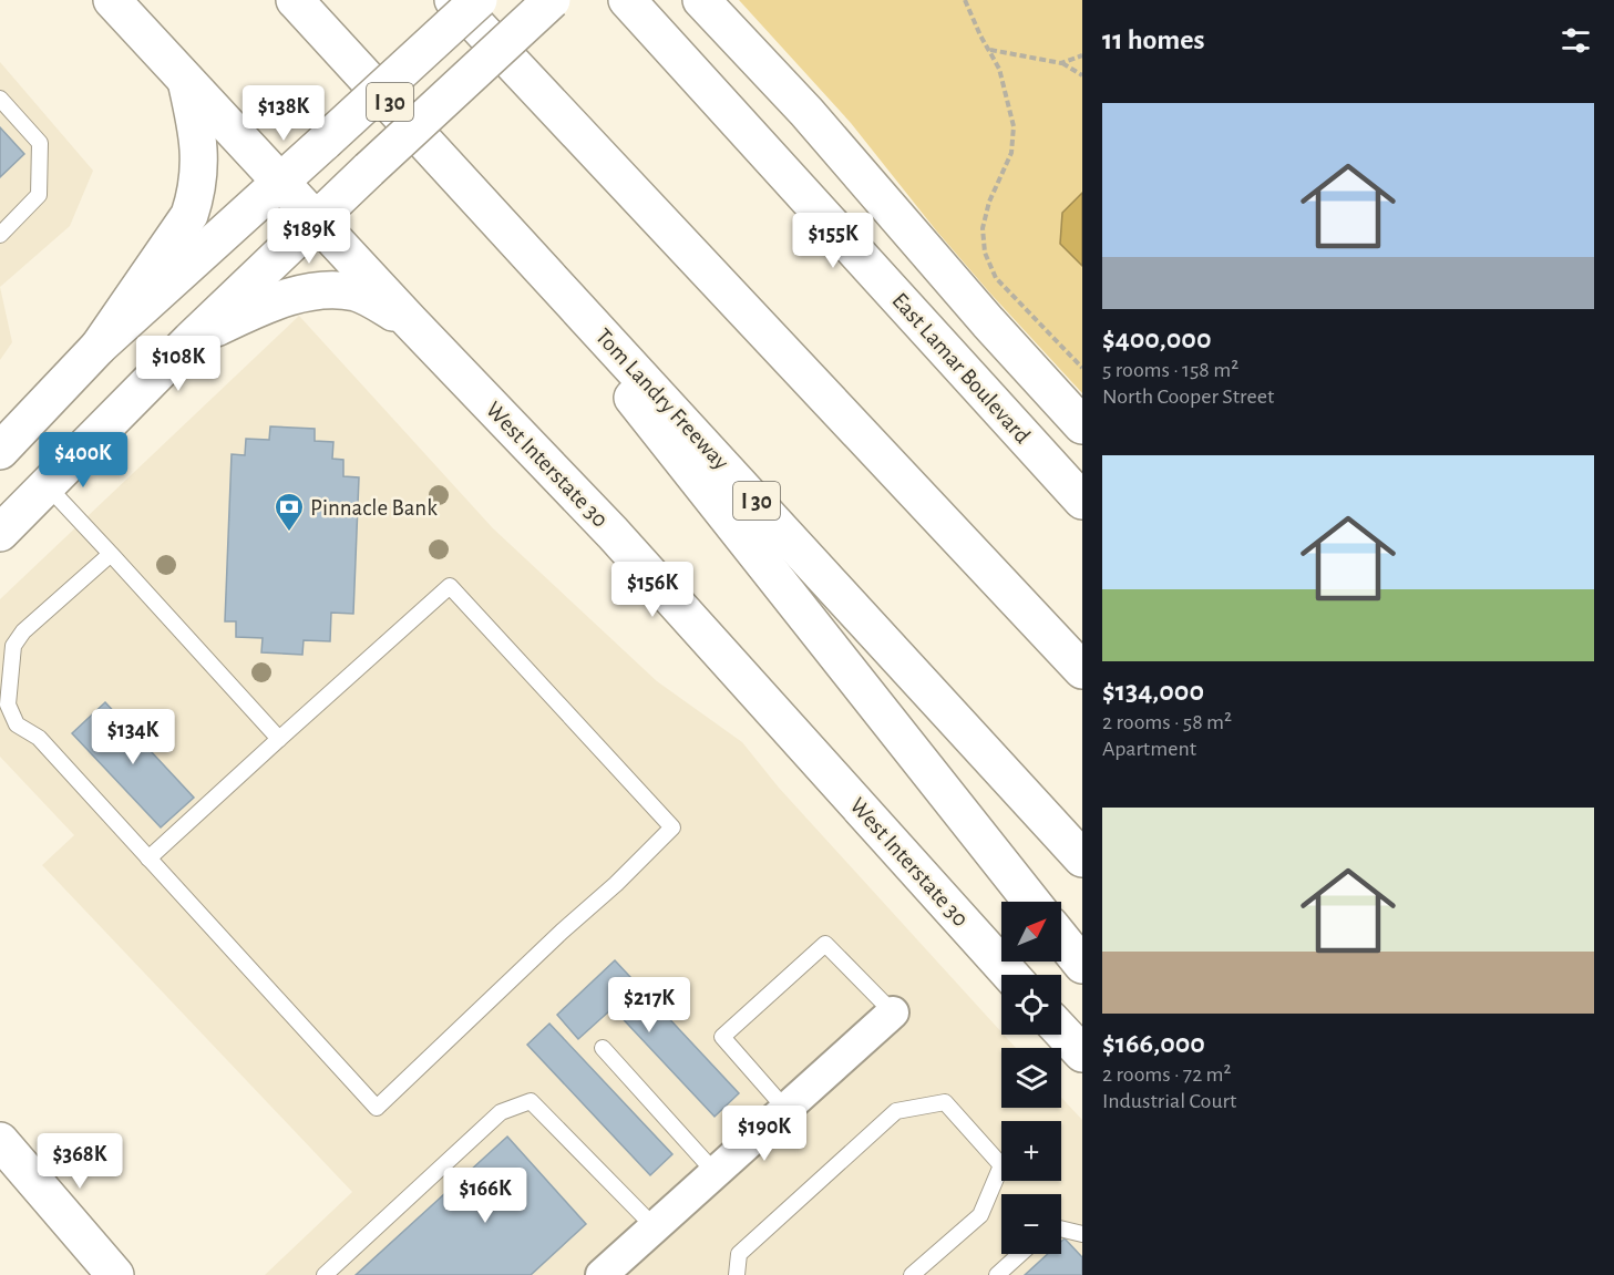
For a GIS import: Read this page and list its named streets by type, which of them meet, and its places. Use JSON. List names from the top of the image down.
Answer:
{
  "streets": {
    "main road": [
      "I 30",
      "East Lamar Boulevard",
      "Tom Landry Freeway",
      "West Interstate 30"
    ]
  },
  "places": {
    "bank": ["Pinnacle Bank"]
  },
  "north": "top right",
  "page": {
    "heading": "11 homes",
    "list": [
      {
        "name": "$400,000",
        "note": "5 rooms · 158 m² · North Cooper Street"
      },
      {
        "name": "$134,000",
        "note": "2 rooms · 58 m² · Apartment"
      },
      {
        "name": "$166,000",
        "note": "2 rooms · 72 m² · Industrial Court"
      }
    ],
    "price": [
      "$138K",
      "$189K",
      "$155K",
      "$108K",
      "$400K",
      "$156K",
      "$134K",
      "$217K",
      "$190K",
      "$368K",
      "$166K"
    ],
    "map_buttons": ["+", "−"]
  }
}
